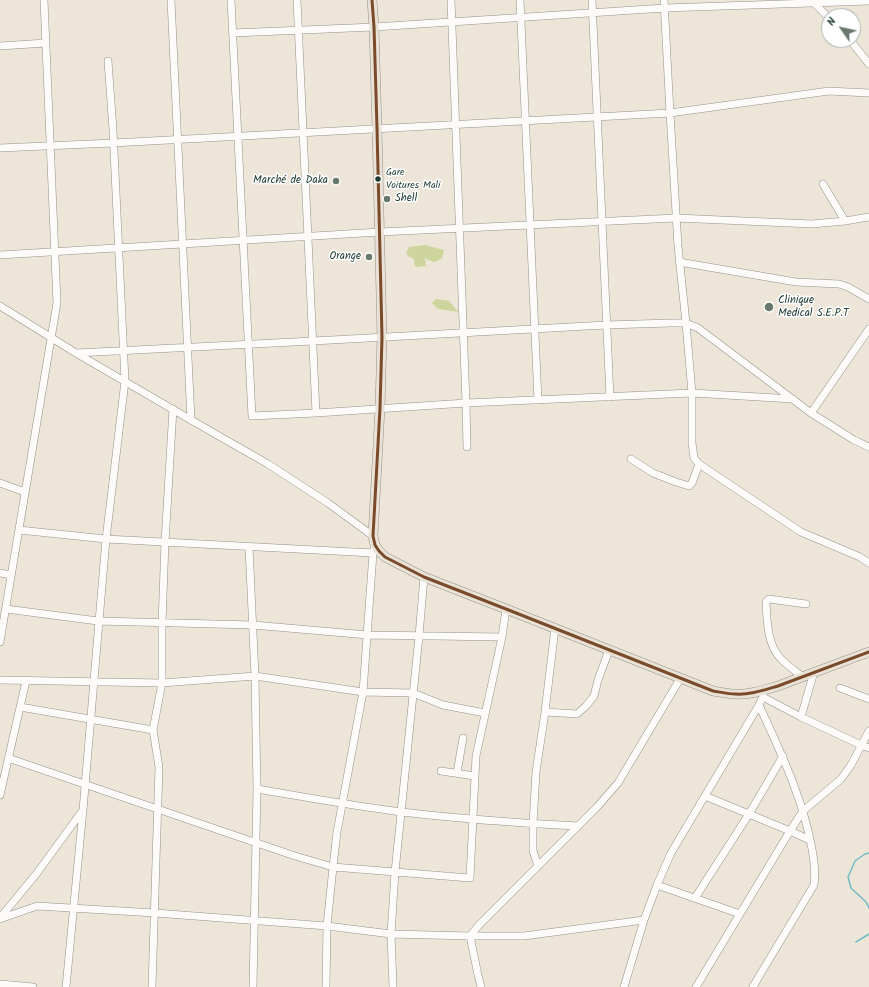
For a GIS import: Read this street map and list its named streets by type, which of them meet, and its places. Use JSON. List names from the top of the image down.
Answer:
{
  "places": [
    "Gare Voitures Mali",
    "Marché de Daka",
    "Shell",
    "Orange",
    "Clinique Medical S.E.P.T"
  ],
  "north": "top left"
}
